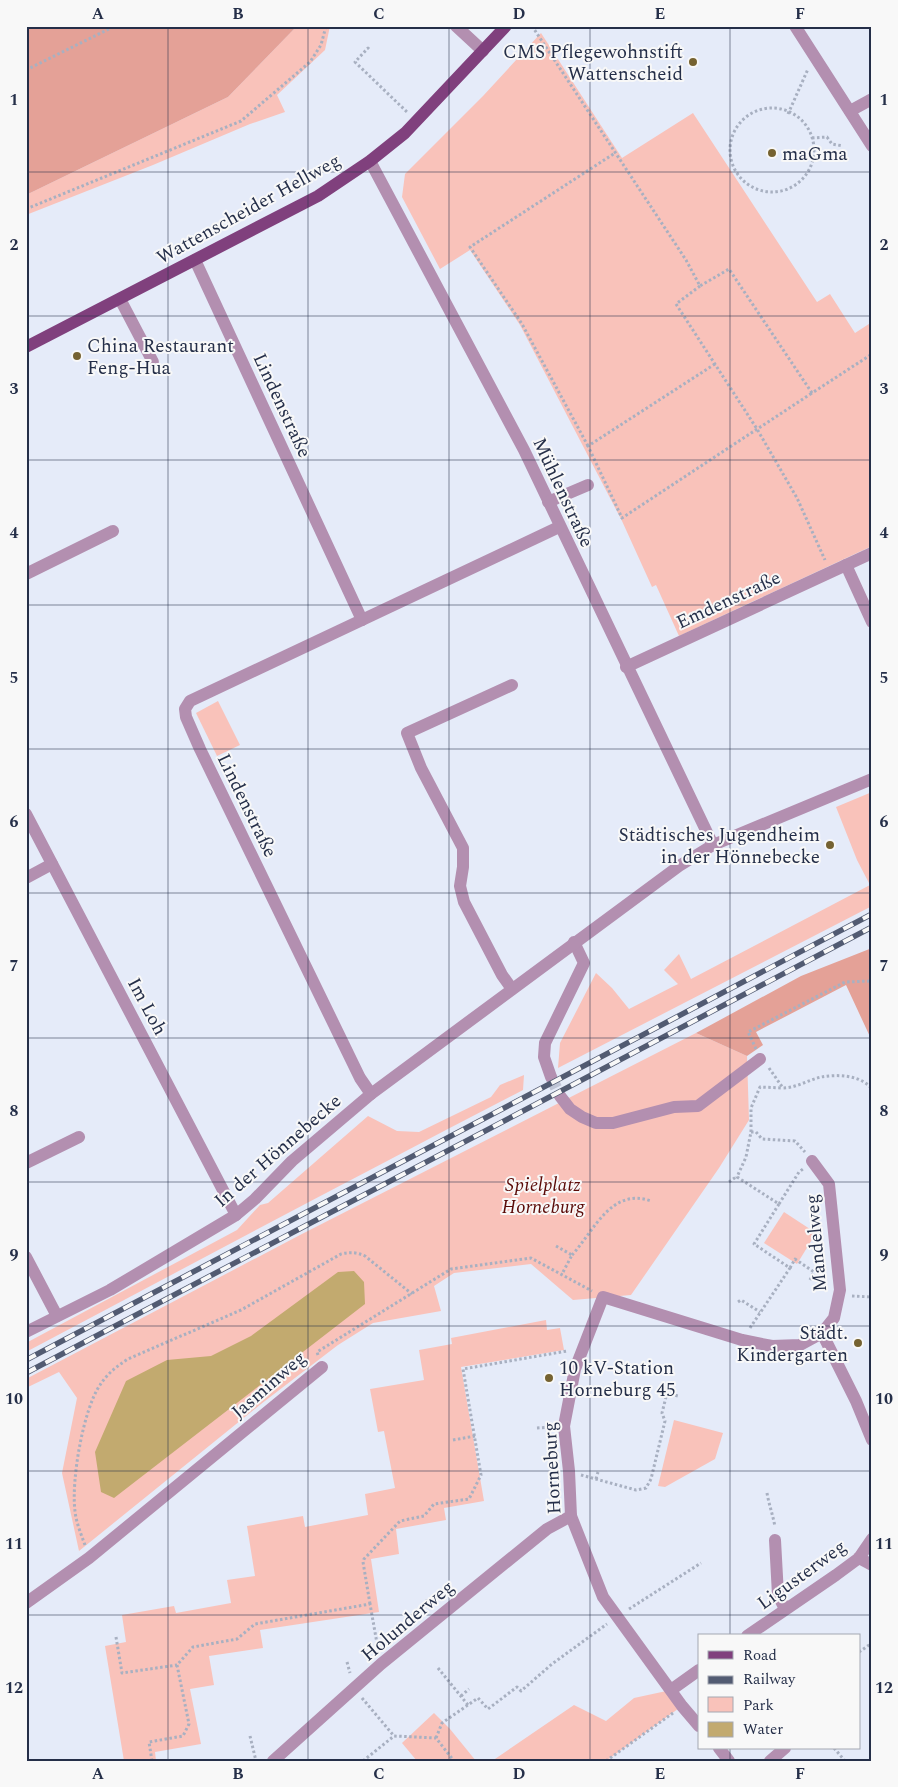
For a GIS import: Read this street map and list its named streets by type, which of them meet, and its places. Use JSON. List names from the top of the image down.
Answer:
{
  "streets": {
    "main road": ["Wattenscheider Hellweg"],
    "street": [
      "Lindenstraße",
      "Mühlenstraße",
      "Emdenstraße",
      "Im Loh",
      "In der Hönnebecke",
      "Mandelweg",
      "Jasminweg",
      "Horneburg",
      "Ligusterweg",
      "Holunderweg"
    ]
  },
  "crossings": [
    ["Wattenscheider Hellweg", "Lindenstraße"],
    ["Wattenscheider Hellweg", "Mühlenstraße"],
    ["Lindenstraße", "Mühlenstraße"],
    ["Lindenstraße", "In der Hönnebecke"],
    ["Mühlenstraße", "Emdenstraße"],
    ["Mühlenstraße", "In der Hönnebecke"],
    ["Im Loh", "In der Hönnebecke"],
    ["Mandelweg", "Jasminweg"],
    ["Mandelweg", "Horneburg"],
    ["Jasminweg", "Horneburg"],
    ["Horneburg", "Holunderweg"]
  ],
  "parks": ["Spielplatz Horneburg"],
  "places": [
    "CMS Pflegewohnstift Wattenscheid",
    "maGma",
    "China Restaurant Feng-Hua",
    "Städtisches Jugendheim in der Hönnebecke",
    "Städt. Kindergarten",
    "10 kV-Station Horneburg 45"
  ],
  "legend": [
    "Road",
    "Railway",
    "Park",
    "Water"
  ],
  "grid": {
    "columns": [
      "A",
      "B",
      "C",
      "D",
      "E",
      "F"
    ],
    "rows": [
      "1",
      "2",
      "3",
      "4",
      "5",
      "6",
      "7",
      "8",
      "9",
      "10",
      "11",
      "12"
    ]
  }
}
